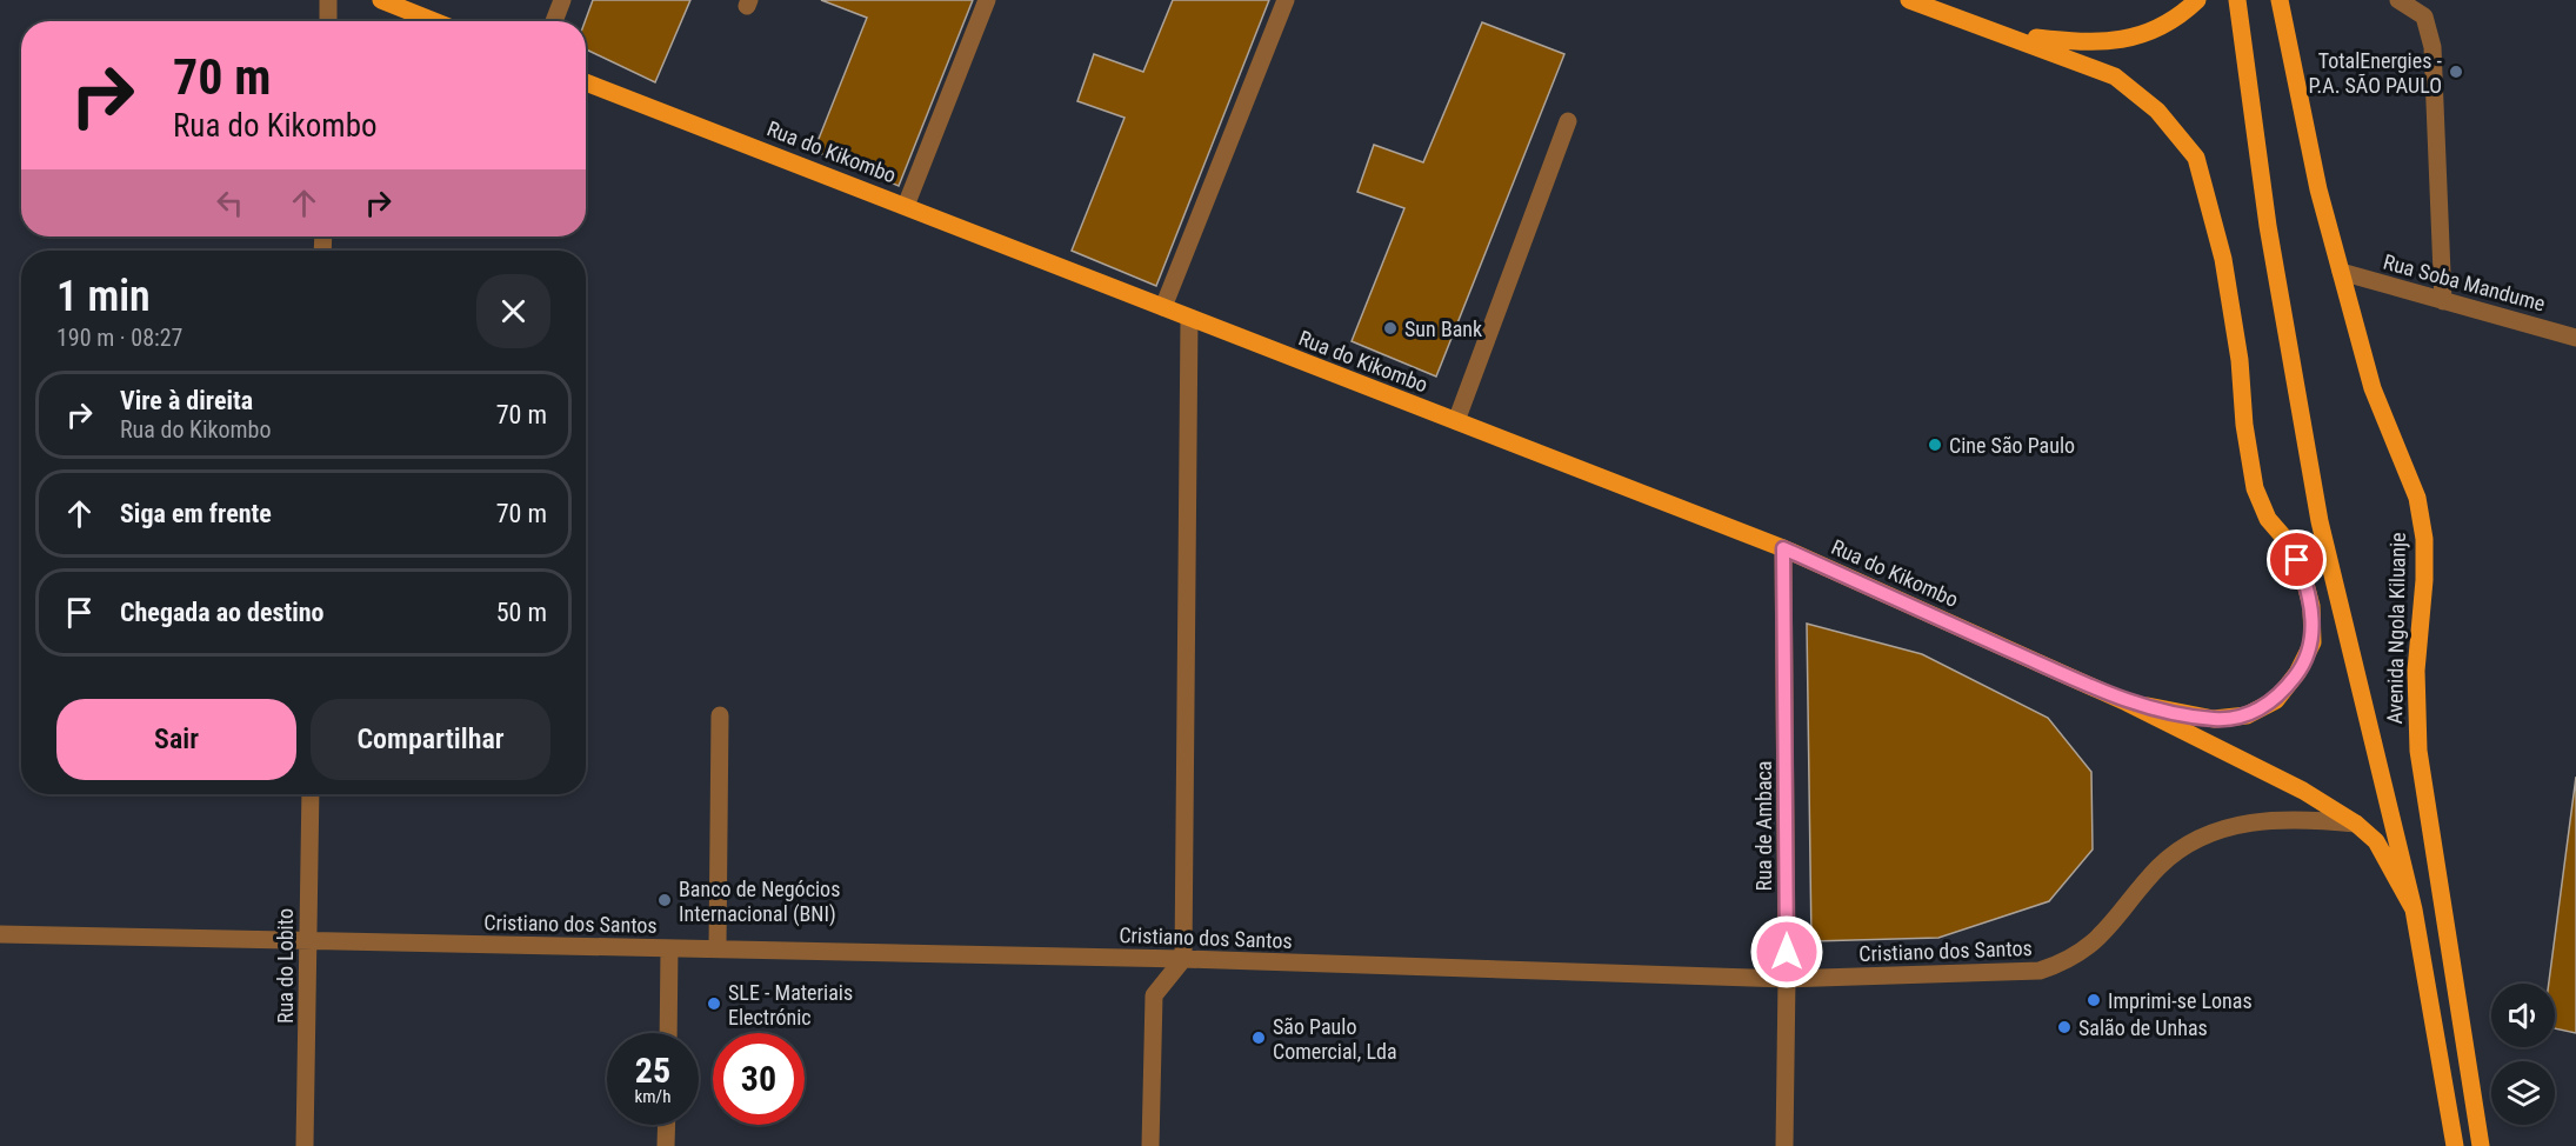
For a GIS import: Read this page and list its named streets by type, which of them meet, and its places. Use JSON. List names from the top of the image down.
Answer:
{
  "streets": {
    "main road": ["Rua do Kikombo", "Avenida Ngola Kiluanje"],
    "street": [
      "Rua Soba Mandume",
      "Rua de Ambaca",
      "Cristiano dos Santos",
      "Rua do Lobito"
    ]
  },
  "crossings": [
    ["Rua do Kikombo", "Rua de Ambaca"],
    ["Rua Soba Mandume", "Avenida Ngola Kiluanje"],
    ["Rua de Ambaca", "Cristiano dos Santos"],
    ["Cristiano dos Santos", "Rua do Lobito"]
  ],
  "places": [
    "TotalEnergies - P.A. SÃO PAULO",
    "Sun Bank",
    "Cine São Paulo",
    "Banco de Negócios Internacional (BNI)",
    "Imprimi-se Lonas",
    "SLE - Materiais Electrónic",
    "Salão de Unhas",
    "São Paulo Comercial, Lda"
  ],
  "page": {
    "turn": ["70 m", "Rua do Kikombo"],
    "heading": ["1 min", "190 m · 08:27"],
    "list": [
      {
        "name": "Vire à direita",
        "note": "Rua do Kikombo",
        "value": "70 m"
      },
      {
        "name": "Siga em frente",
        "value": "70 m"
      },
      {
        "name": "Chegada ao destino",
        "value": "50 m"
      }
    ],
    "buttons": ["Sair", "Compartilhar"],
    "speed": "25 km/h",
    "limit": "30"
  }
}
